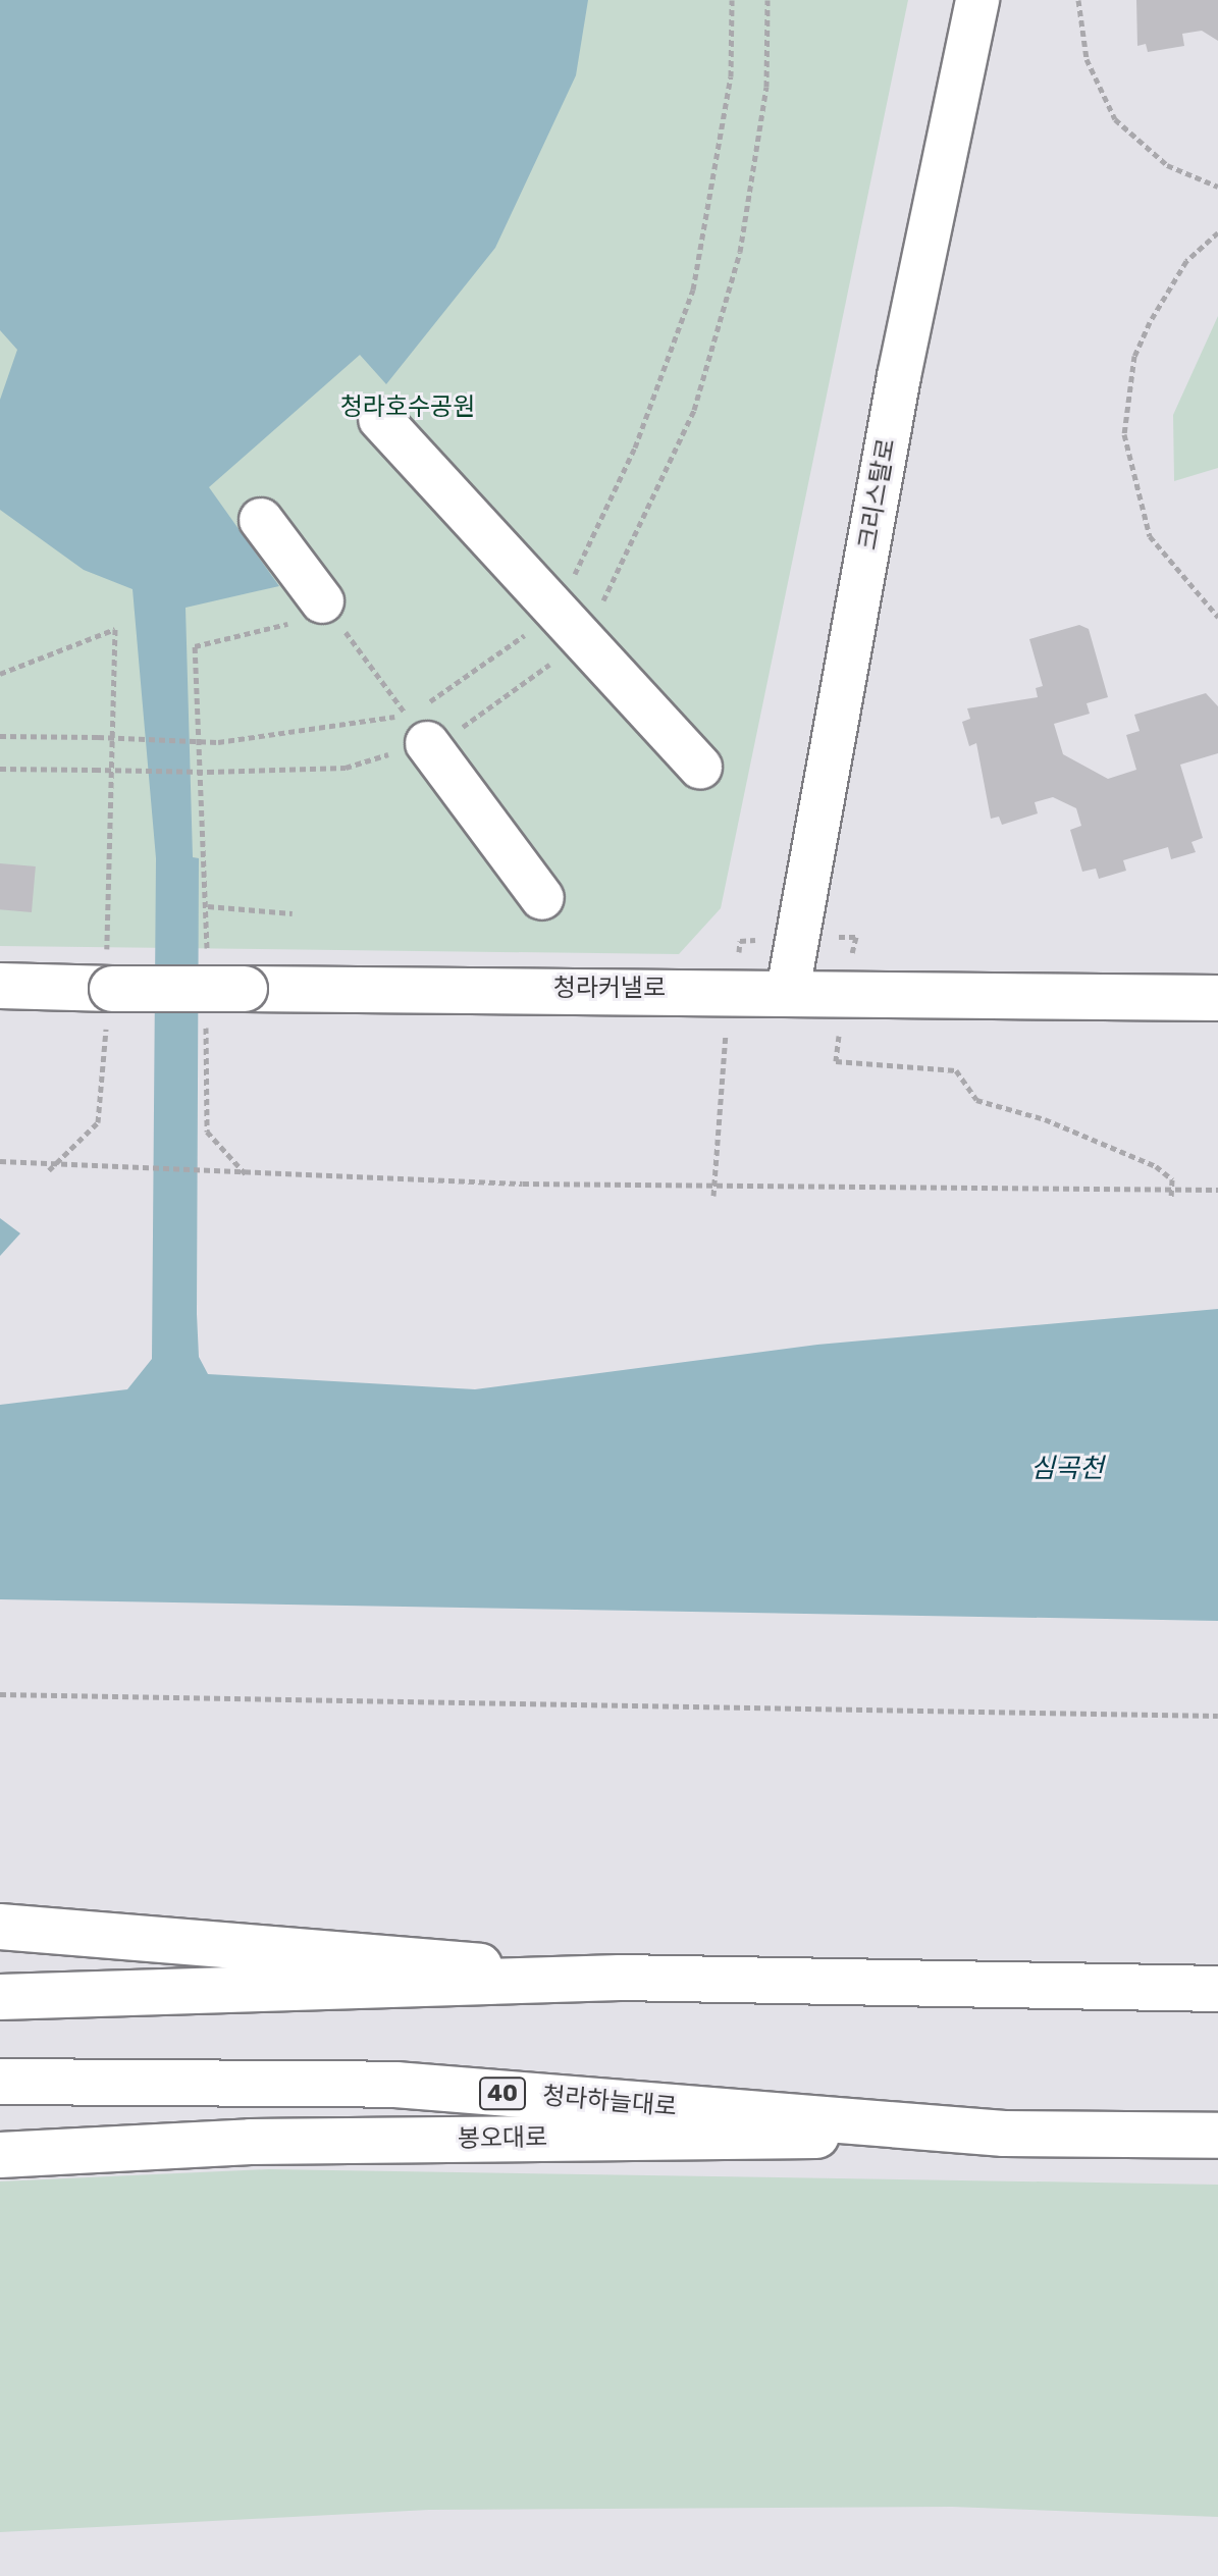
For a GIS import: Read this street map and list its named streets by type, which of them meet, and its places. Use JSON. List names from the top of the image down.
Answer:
{
  "streets": {
    "main road": [
      "청라커낼로",
      "40",
      "청라하늘대로",
      "봉오대로"
    ],
    "street": ["크리스탈로"]
  },
  "crossings": [
    ["크리스탈로", "청라커낼로"],
    ["청라하늘대로", "봉오대로"]
  ],
  "water": ["심곡천"],
  "parks": ["청라호수공원"]
}
